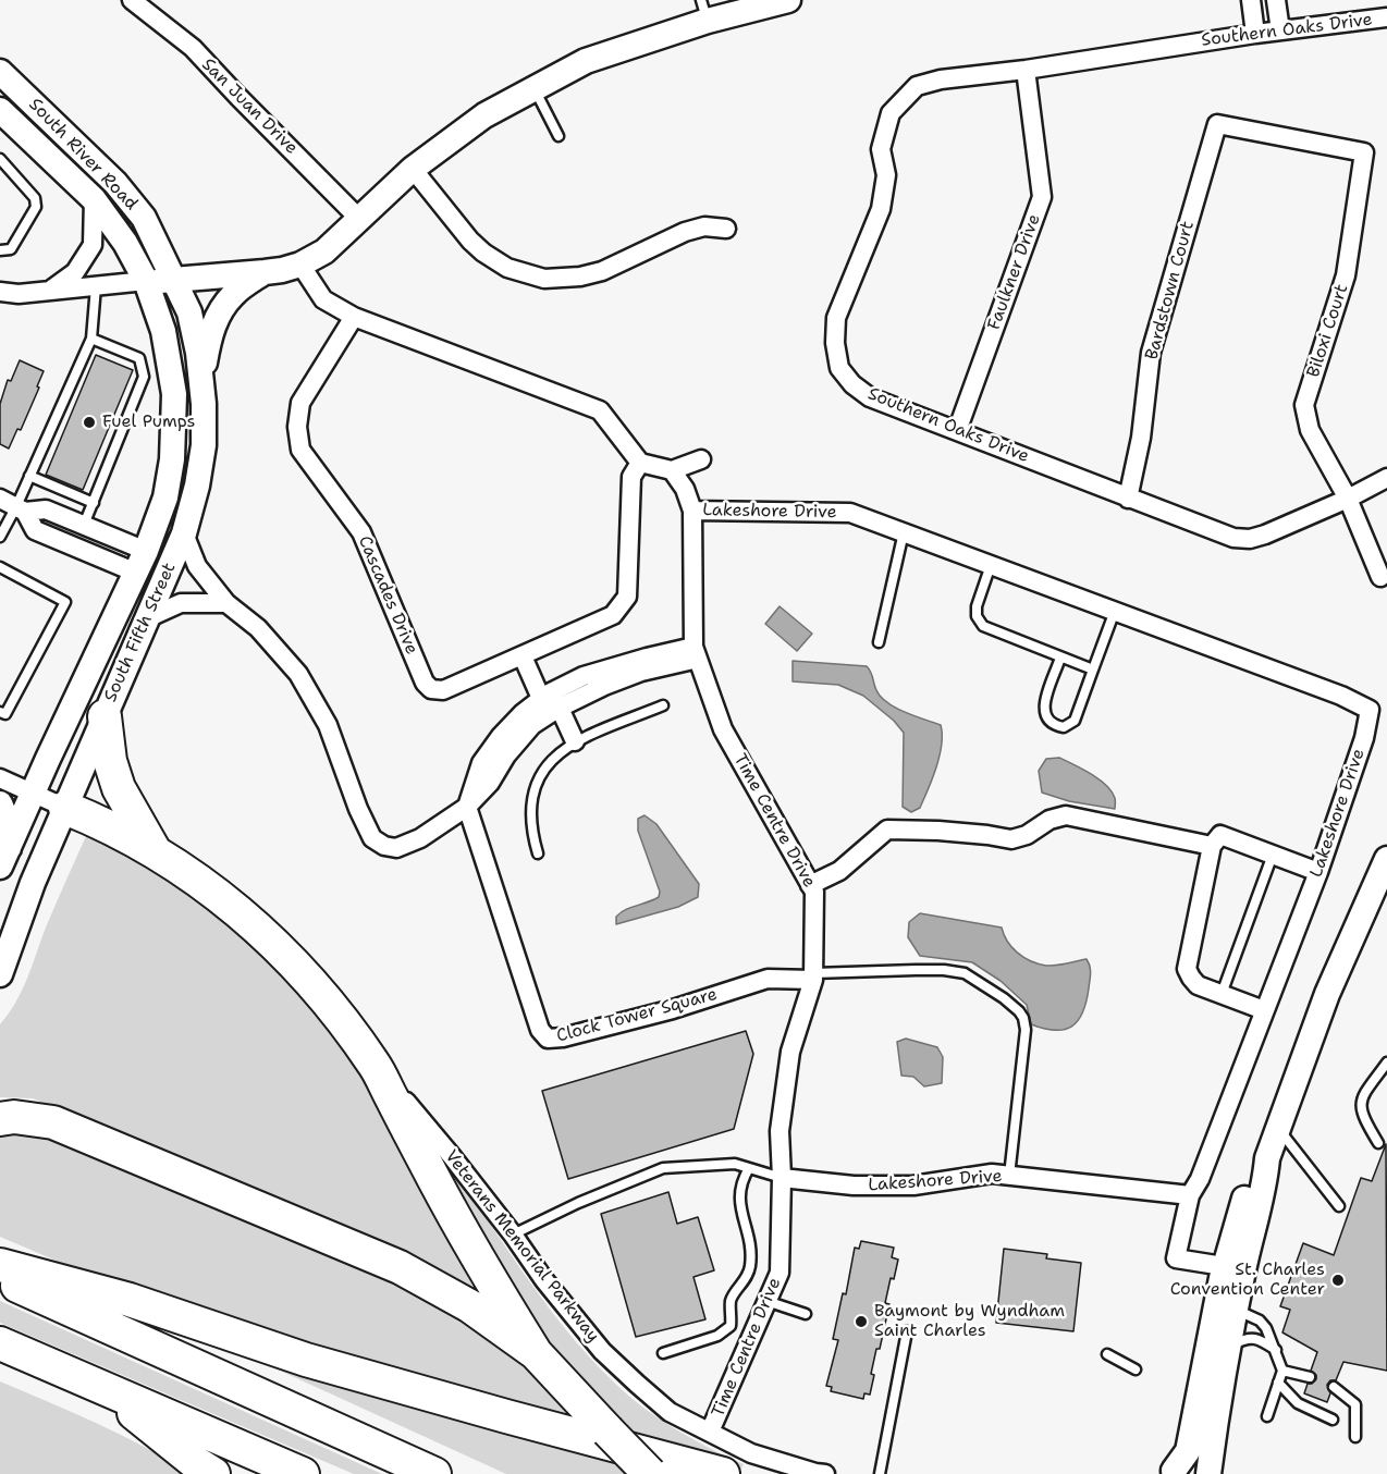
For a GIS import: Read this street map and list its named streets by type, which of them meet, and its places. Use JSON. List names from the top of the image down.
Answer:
{
  "streets": {
    "main road": ["South River Road", "South Fifth Street"],
    "street": [
      "Southern Oaks Drive",
      "San Juan Drive",
      "Faulkner Drive",
      "Bardstown Court",
      "Biloxi Court",
      "Lakeshore Drive",
      "Cascades Drive",
      "Time Centre Drive",
      "Clock Tower Square",
      "Veterans Memorial Parkway"
    ]
  },
  "crossings": [
    ["Southern Oaks Drive", "Faulkner Drive"],
    ["Southern Oaks Drive", "Bardstown Court"],
    ["Southern Oaks Drive", "Biloxi Court"],
    ["South River Road", "South Fifth Street"],
    ["Bardstown Court", "Biloxi Court"],
    ["Lakeshore Drive", "Time Centre Drive"],
    ["Time Centre Drive", "Clock Tower Square"],
    ["Time Centre Drive", "Veterans Memorial Parkway"]
  ],
  "places": ["Fuel Pumps", "St. Charles Convention Center", "Baymont by Wyndham Saint Charles"]
}
